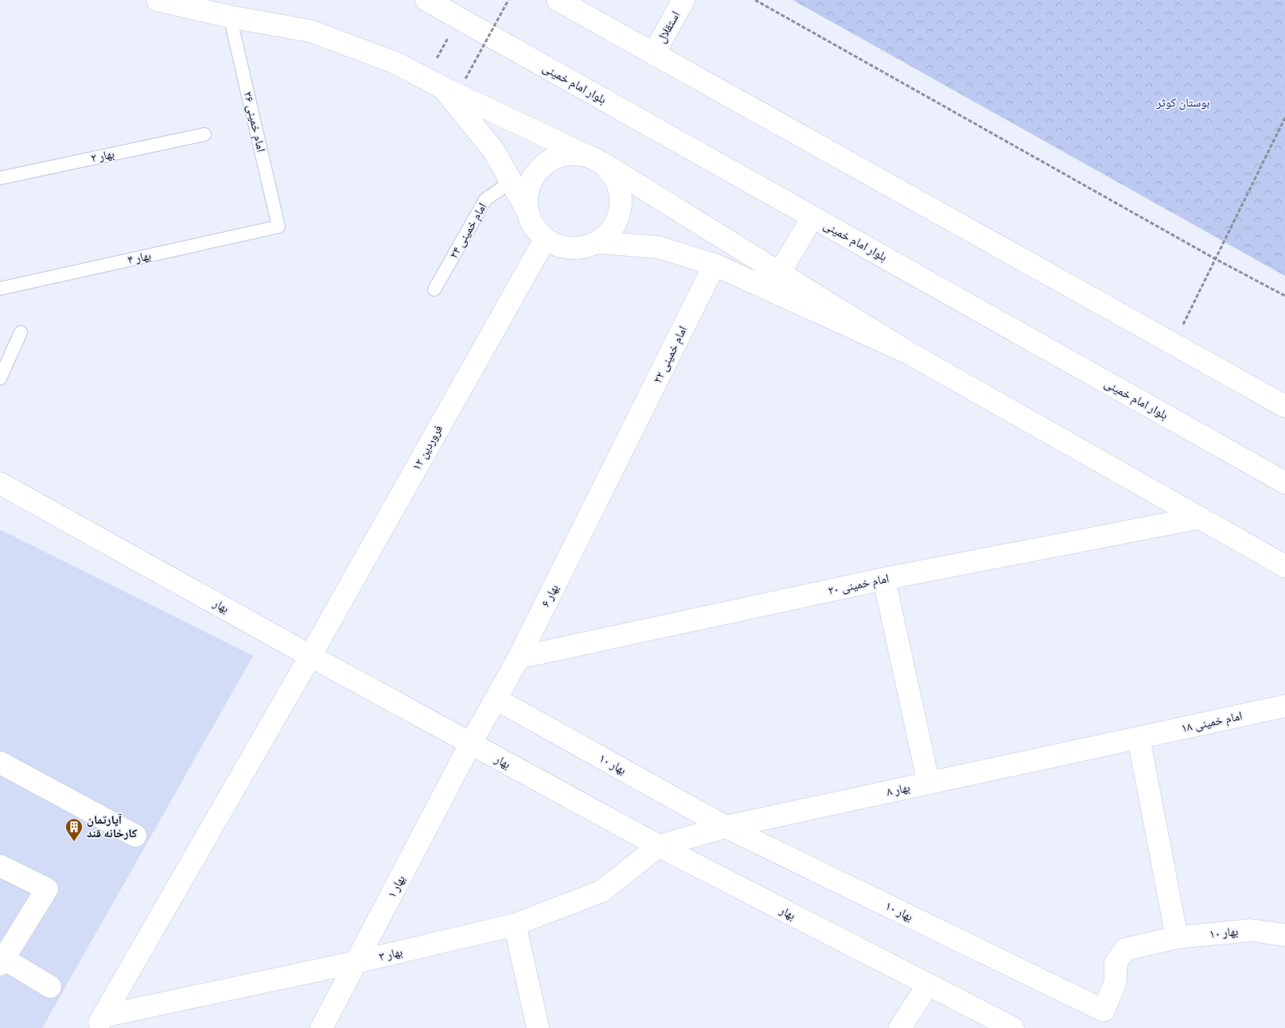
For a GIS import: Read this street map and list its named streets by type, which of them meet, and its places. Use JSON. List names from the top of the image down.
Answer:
{
  "streets": {
    "street": [
      "استقلال",
      "بلوار امام خمینی",
      "امام خمینی ۲۲",
      "۱۲ فروردین",
      "امام خمینی ۲۰",
      "بهار ۶",
      "بهار",
      "امام خمینی ۱۸",
      "بهار ۱۰",
      "بهار ۸",
      "بهار ۱",
      "بهار ۳"
    ],
    "lane": [
      "امام خمینی ۲۶",
      "بهار ۲",
      "امام خمینی ۲۴",
      "بهار ۴"
    ]
  },
  "crossings": [
    ["امام خمینی ۲۶", "بهار ۴"],
    ["امام خمینی ۲۲", "بهار ۶"],
    ["۱۲ فروردین", "بهار"],
    ["۱۲ فروردین", "بهار ۳"],
    ["امام خمینی ۲۰", "بهار ۶"],
    ["بهار ۶", "بهار"],
    ["بهار ۶", "بهار ۱۰"],
    ["بهار ۶", "بهار ۱"],
    ["بهار", "بهار ۸"],
    ["بهار", "بهار ۱"],
    ["بهار", "بهار ۳"],
    ["امام خمینی ۱۸", "بهار ۸"],
    ["بهار ۱۰", "بهار ۸"],
    ["بهار ۸", "بهار ۳"],
    ["بهار ۱", "بهار ۳"]
  ],
  "parks": ["بوستان کوثر"],
  "places": {
    "building": ["آپارتمان کارخانه قند"]
  }
}
